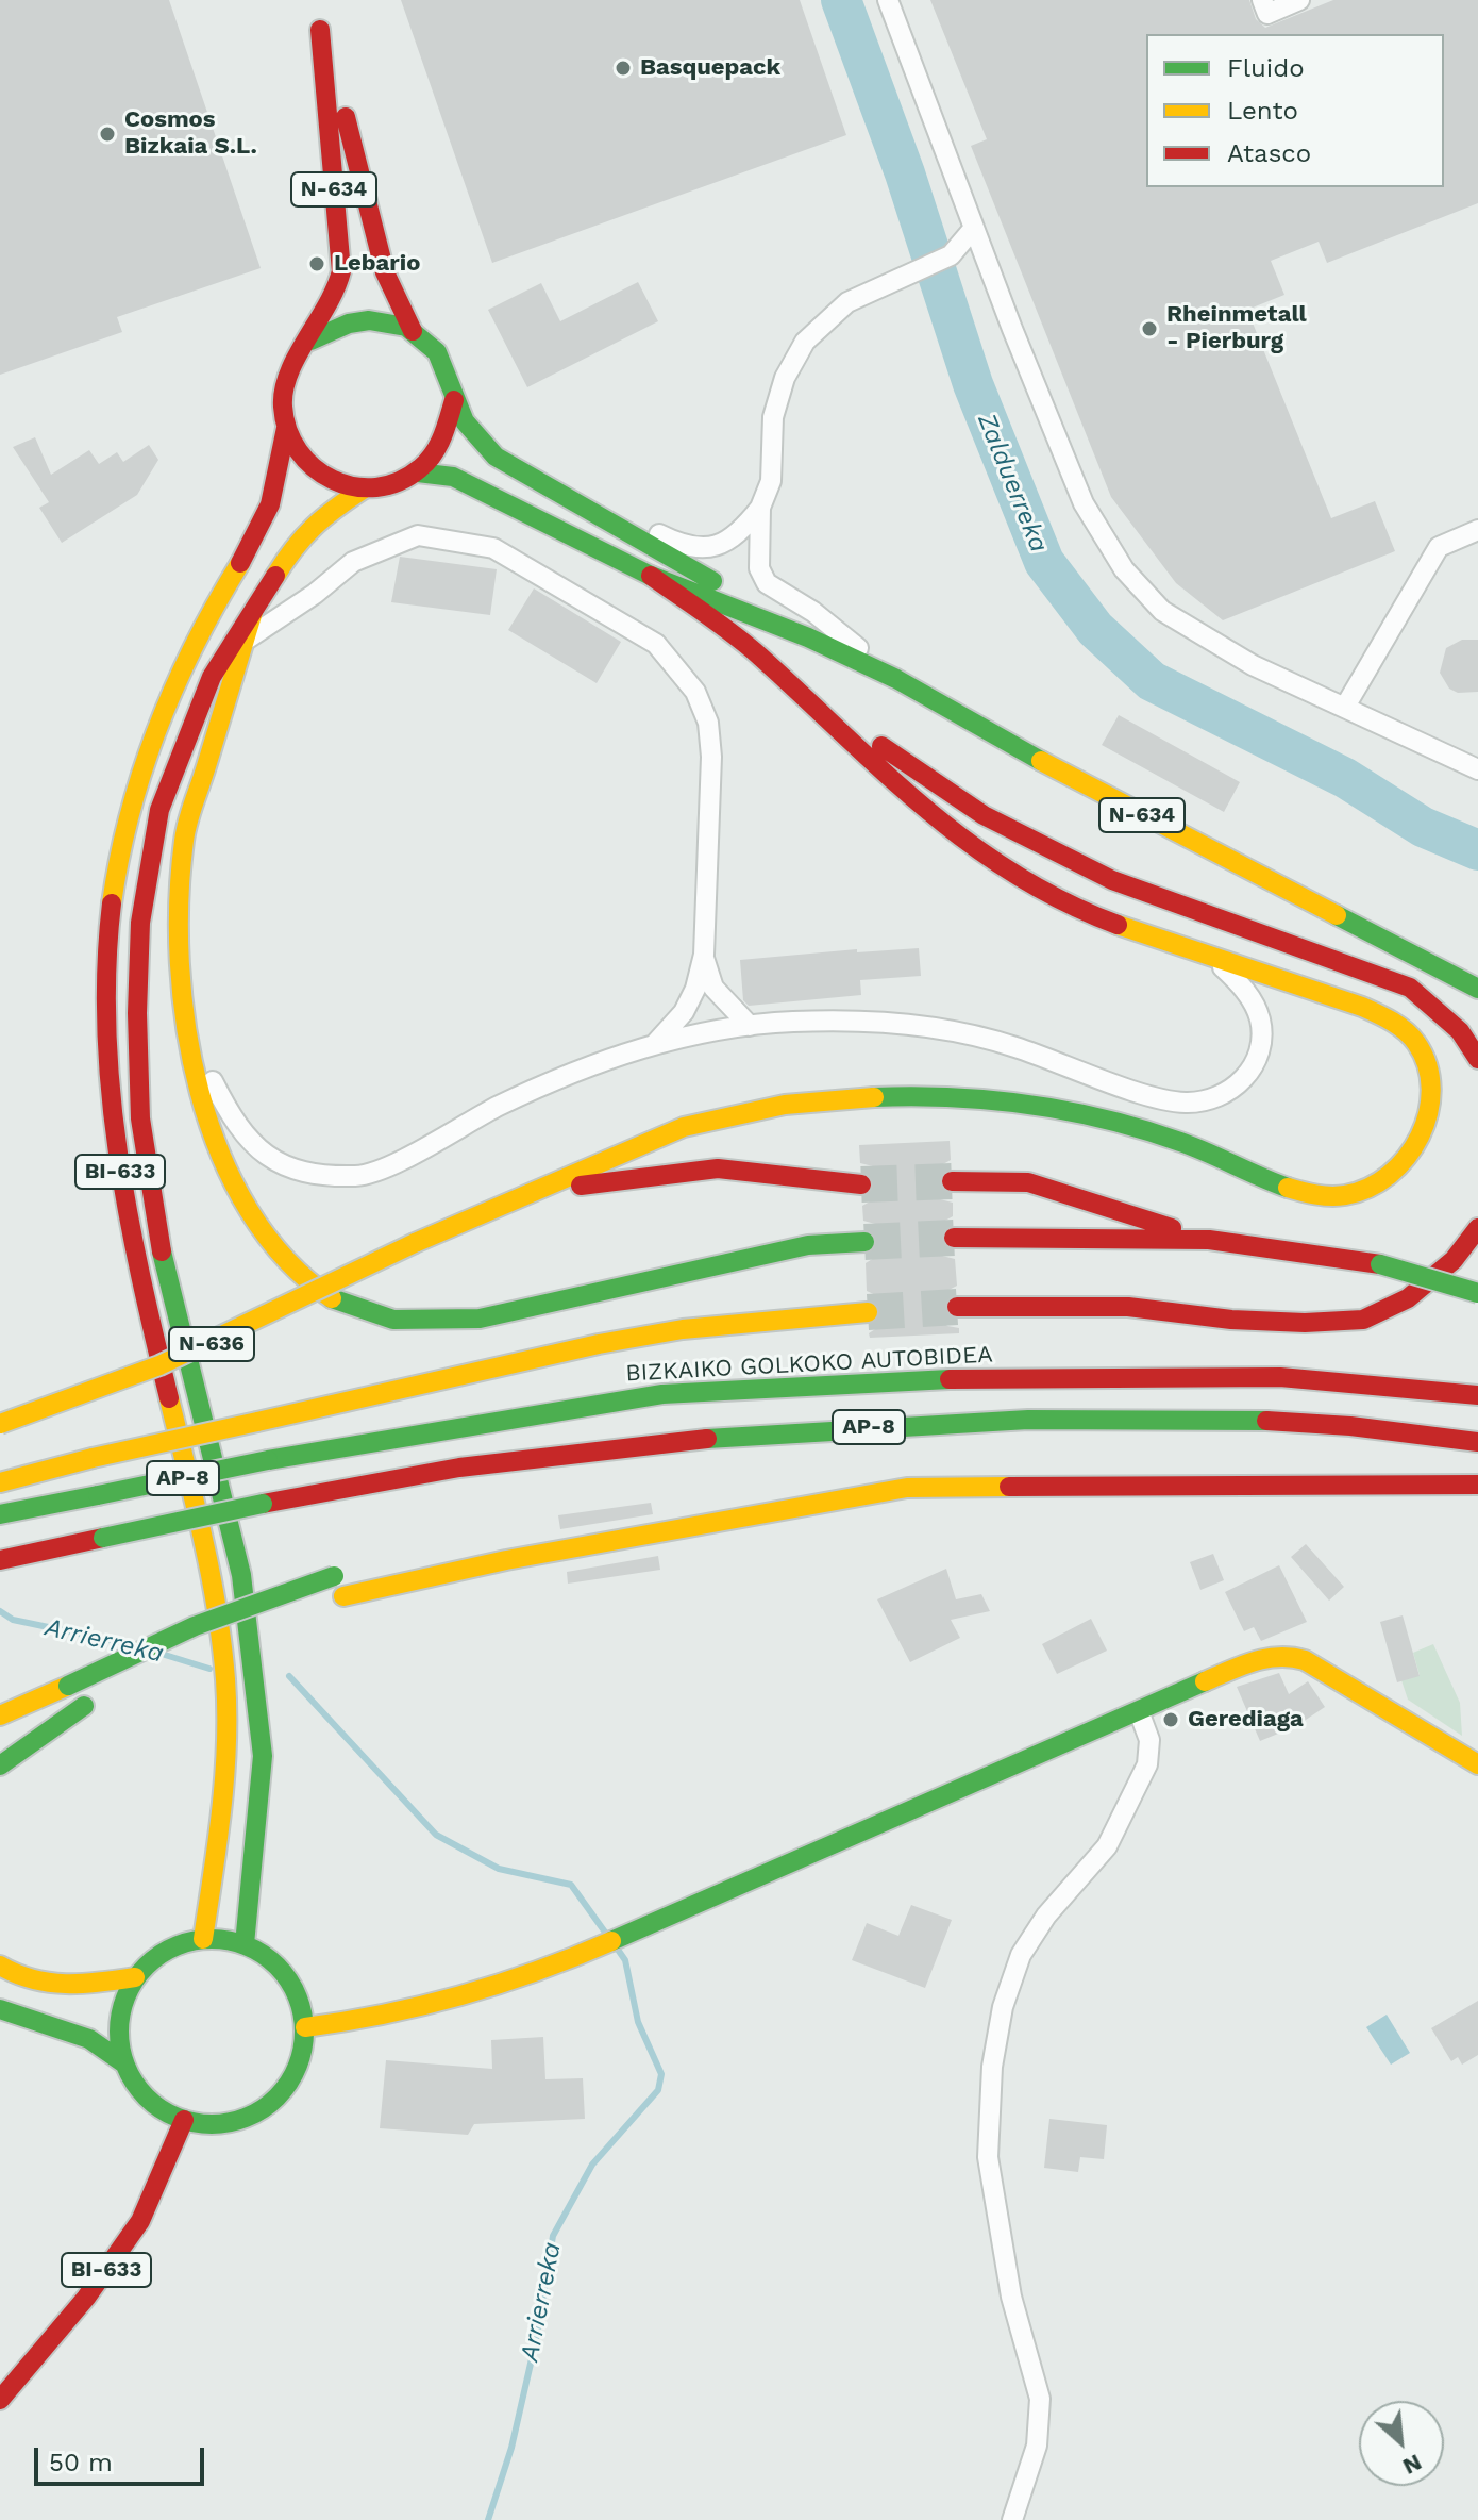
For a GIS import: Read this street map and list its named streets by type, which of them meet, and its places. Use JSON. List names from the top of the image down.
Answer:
{
  "streets": {
    "main road": [
      "N-634",
      "BI-633",
      "N-636",
      "BIZKAIKO GOLKOKO AUTOBIDEA",
      "AP-8"
    ]
  },
  "crossings": [
    ["N-634", "BI-633"]
  ],
  "water": ["Zalduerreka", "Arrierreka"],
  "places": [
    "Basquepack",
    "Cosmos Bizkaia S.L.",
    "Lebario",
    "Rheinmetall - Pierburg",
    "Gerediaga"
  ],
  "legend": ["Fluido", "Lento", "Atasco"],
  "scale_bar": "50 m",
  "north": "bottom right"
}
